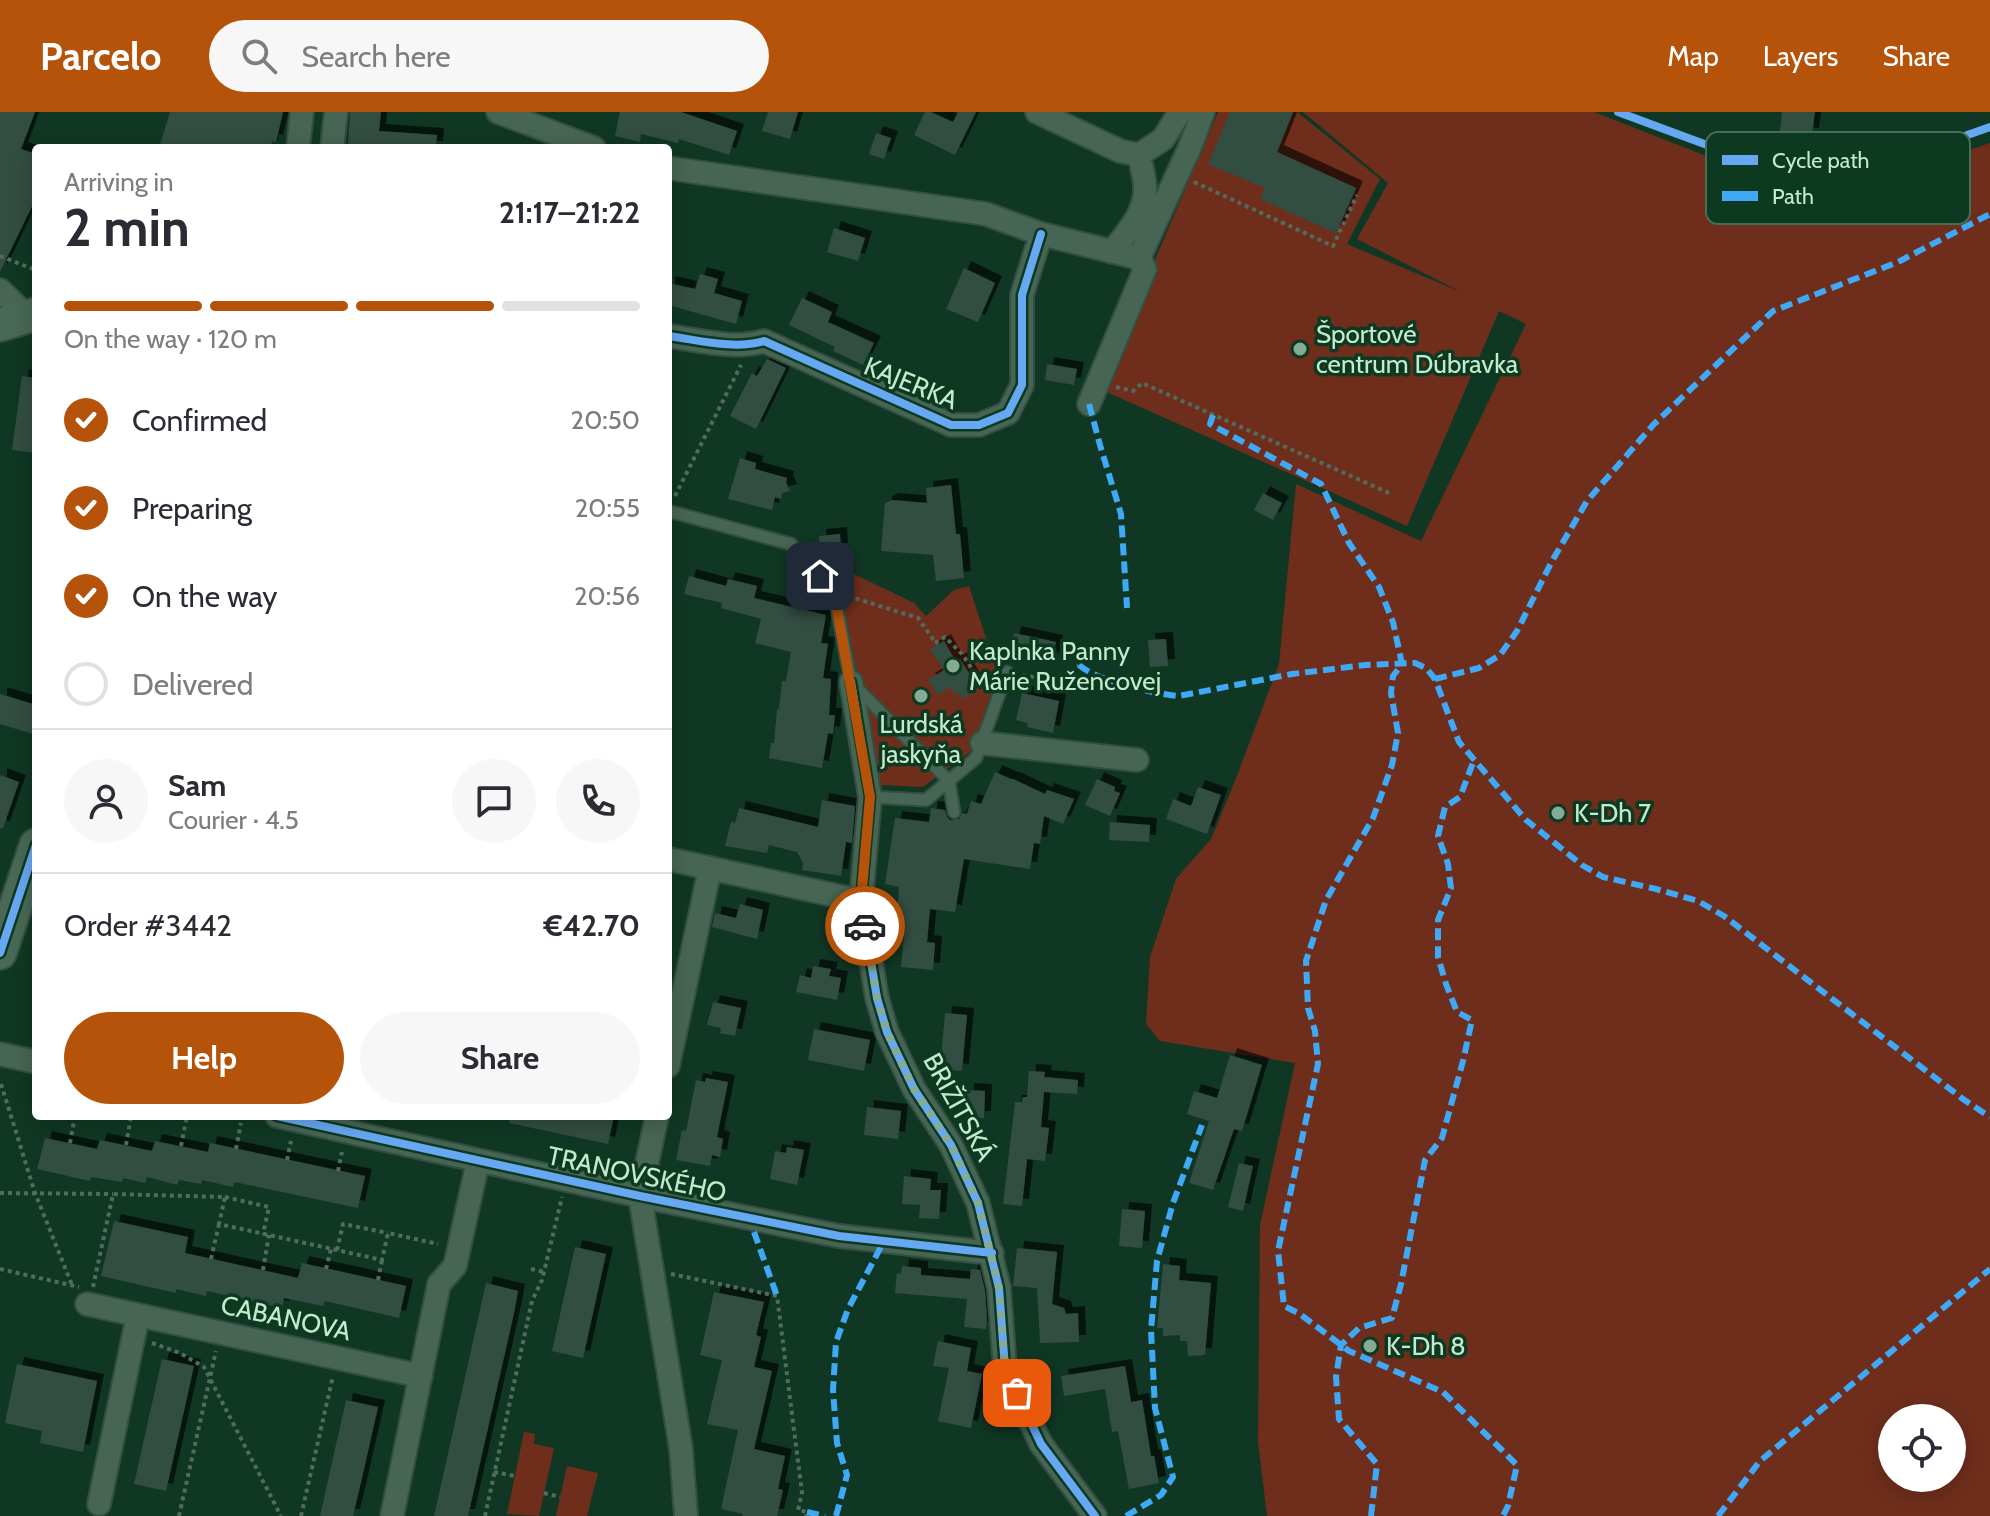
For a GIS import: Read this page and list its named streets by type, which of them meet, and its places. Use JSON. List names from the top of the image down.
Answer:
{
  "streets": {
    "street": [
      "KAJERKA",
      "BRIŽITSKÁ",
      "TRANOVSKÉHO",
      "CABANOVA"
    ]
  },
  "crossings": [
    ["BRIŽITSKÁ", "TRANOVSKÉHO"]
  ],
  "places": [
    "Športové centrum Dúbravka",
    "Kaplnka Panny Márie Ružencovej",
    "Lurdská jaskyňa",
    "K-Dh 7",
    "K-Dh 8"
  ],
  "legend": ["Cycle path", "Path"],
  "page": {
    "header": "Parcelo",
    "search": "Search here",
    "nav": ["Map", "Layers", "Share"],
    "heading": ["2 min", "Arriving in", "21:17–21:22"],
    "panel": [
      "Sam",
      "Courier · 4.5",
      "Order #3442",
      "€42.70"
    ],
    "bar": "On the way · 120 m",
    "list": [
      ["Confirmed", "20:50"],
      ["Preparing", "20:55"],
      ["On the way", "20:56"],
      "Delivered"
    ],
    "buttons": ["Help", "Share"]
  }
}
